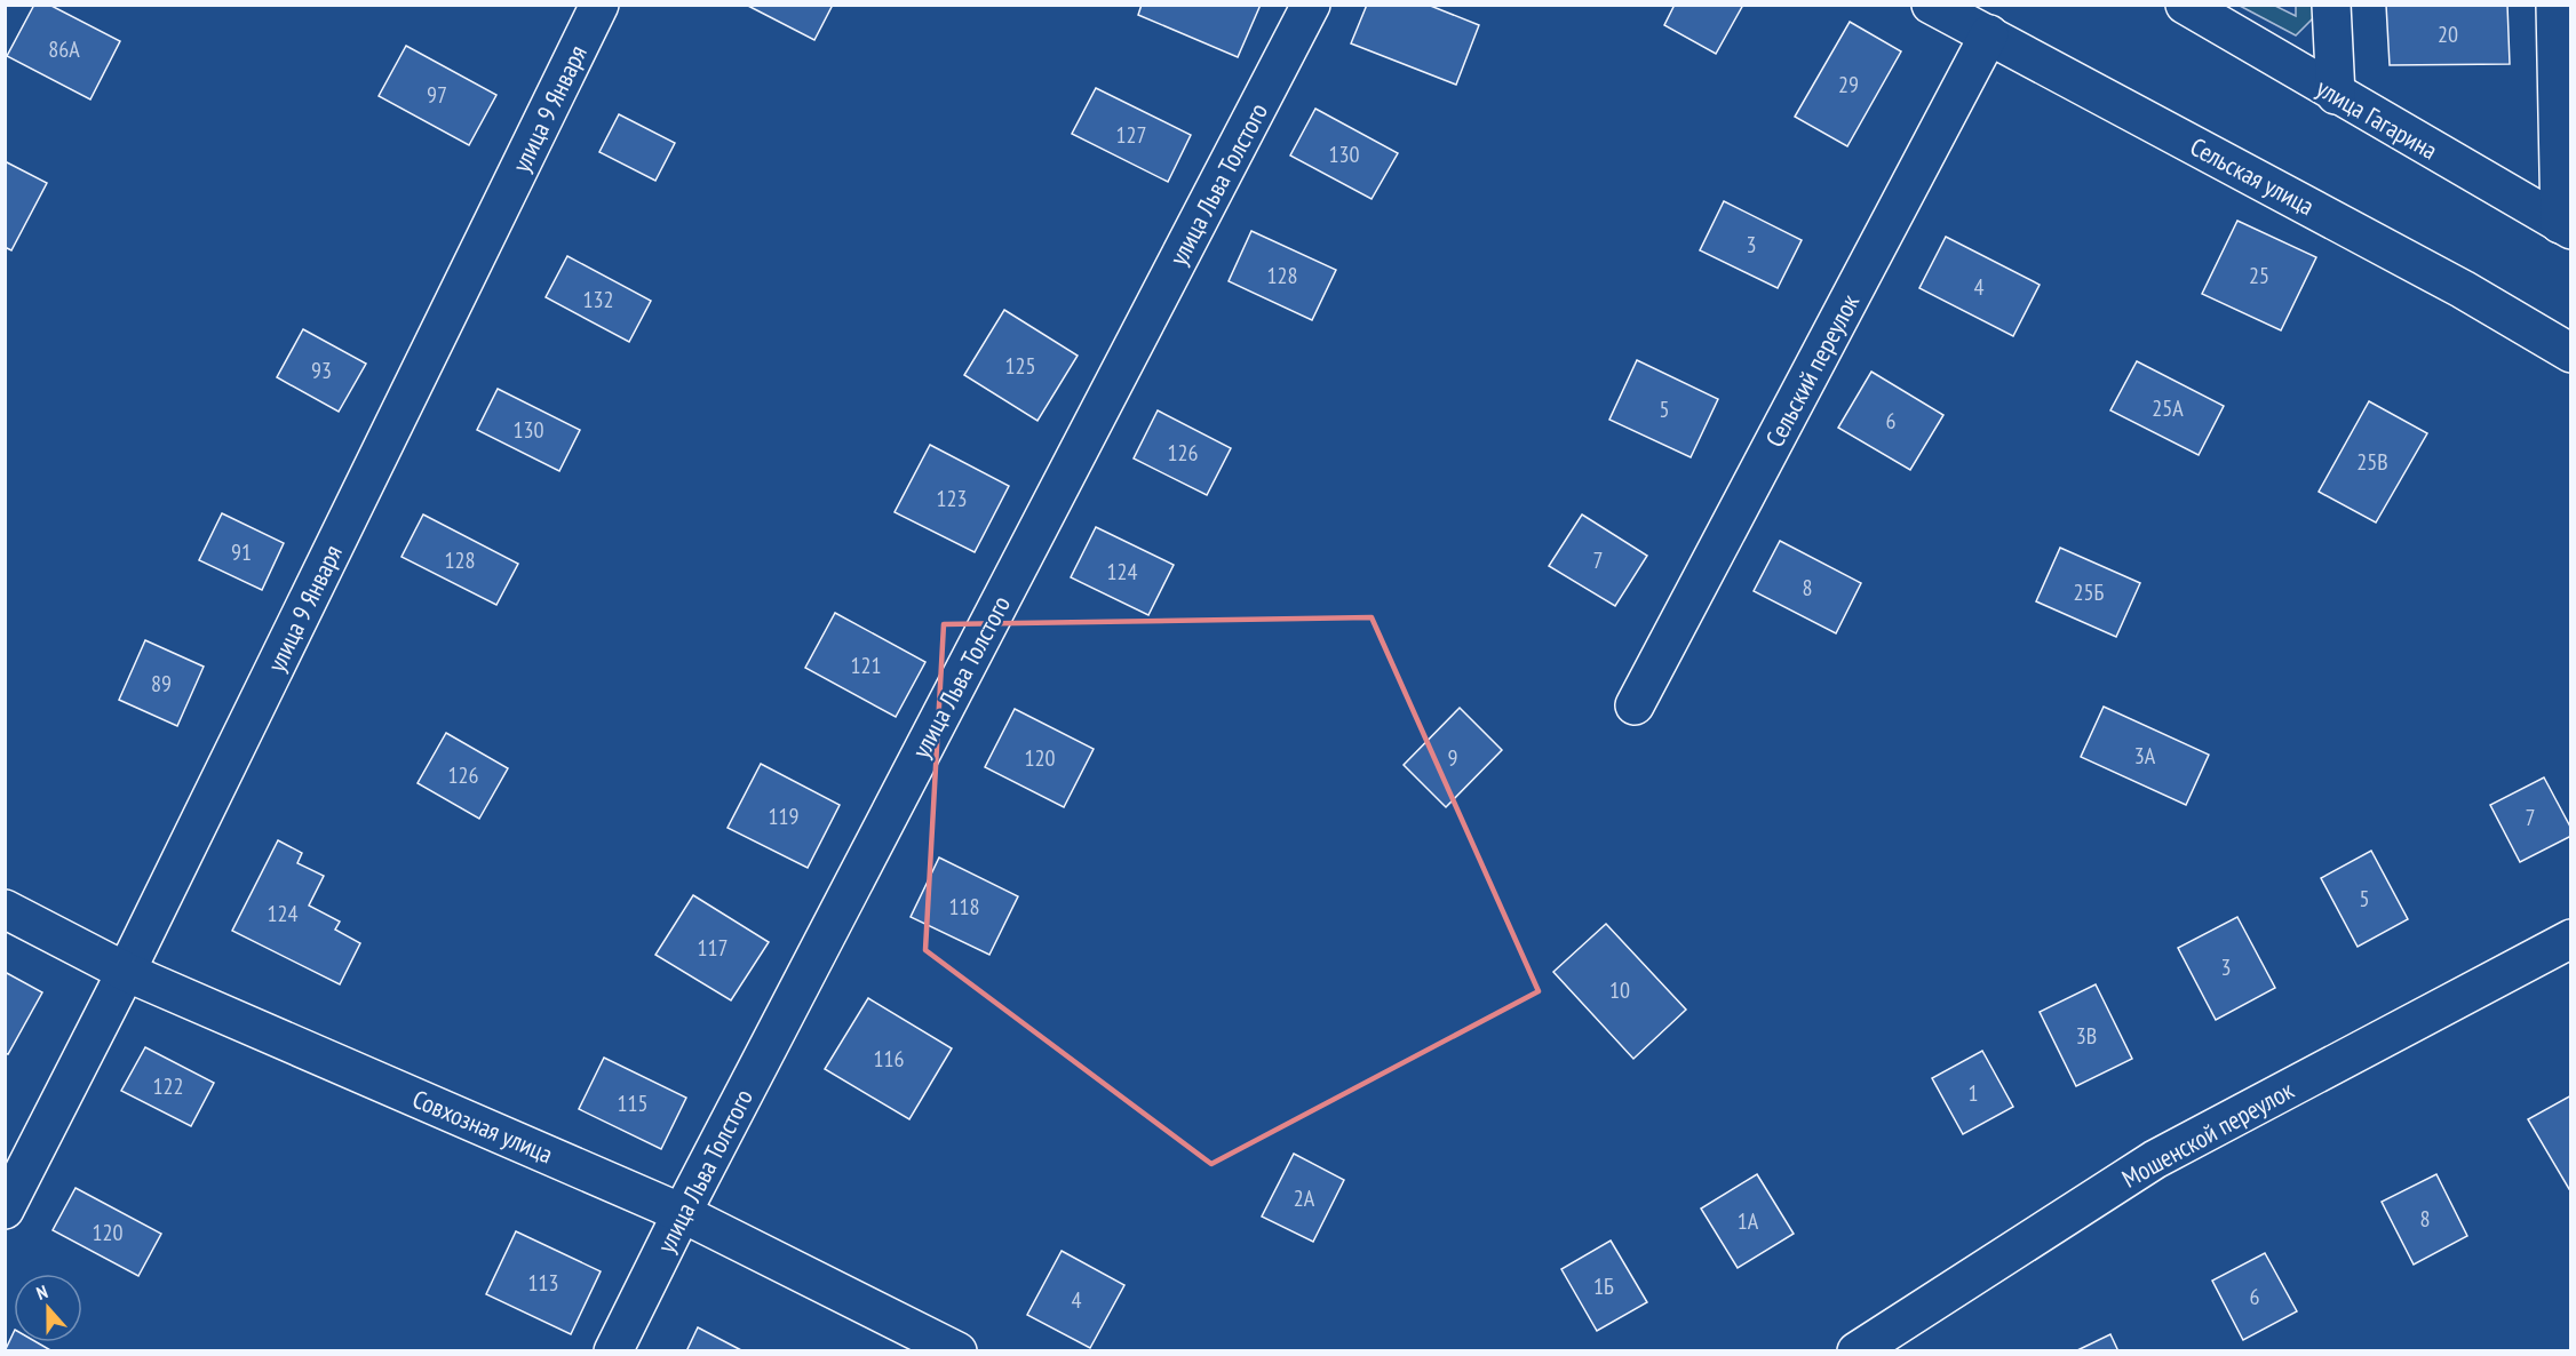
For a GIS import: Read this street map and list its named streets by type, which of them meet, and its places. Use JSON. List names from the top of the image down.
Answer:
{
  "streets": {
    "street": [
      "улица 9 Января",
      "улица Гагарина",
      "Сельская улица",
      "улица Льва Толстого",
      "Сельский переулок",
      "Совхозная улица",
      "Мошенской переулок"
    ]
  },
  "crossings": [
    ["улица 9 Января", "Совхозная улица"],
    ["Сельская улица", "Сельский переулок"],
    ["улица Льва Толстого", "Совхозная улица"]
  ],
  "house_numbers": [
    "20",
    "86А",
    "29",
    "97",
    "127",
    "130",
    "3",
    "128",
    "25",
    "4",
    "132",
    "125",
    "93",
    "25А",
    "5",
    "6",
    "130",
    "126",
    "25В",
    "123",
    "91",
    "128",
    "7",
    "124",
    "8",
    "25Б",
    "121",
    "89",
    "3А",
    "120",
    "9",
    "126",
    "119",
    "7",
    "5",
    "118",
    "124",
    "117",
    "3",
    "10",
    "3В",
    "116",
    "122",
    "1",
    "115",
    "2А",
    "8",
    "1А",
    "120",
    "113",
    "1Б",
    "6",
    "4"
  ],
  "north": "top"
}
